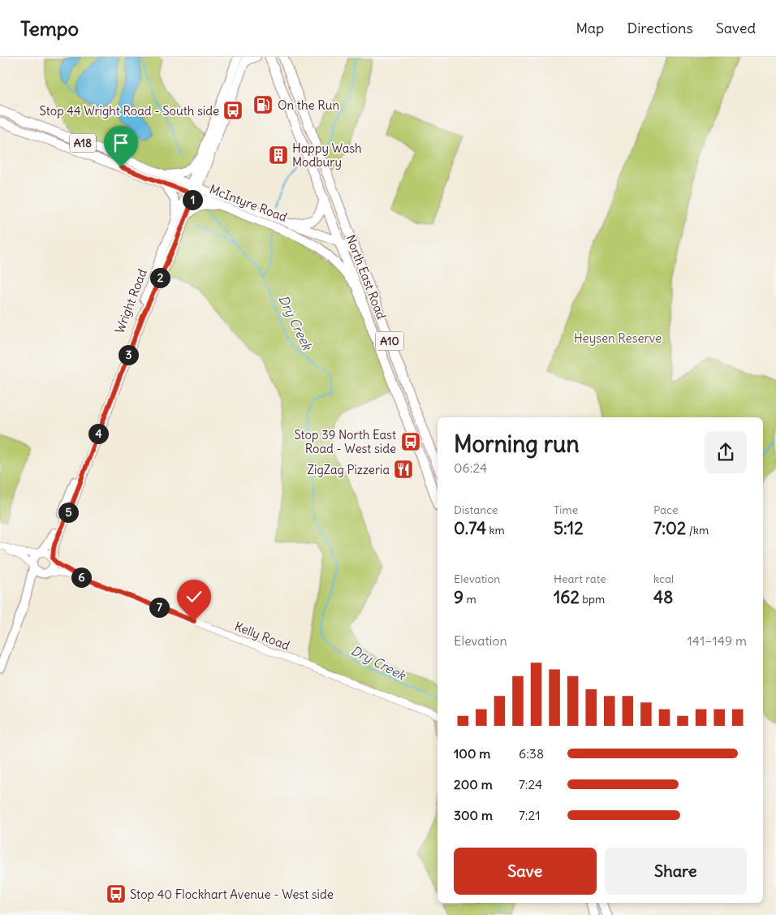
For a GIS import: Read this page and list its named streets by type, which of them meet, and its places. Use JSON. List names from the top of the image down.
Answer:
{
  "streets": {
    "highway": ["North East Road", "A10"],
    "main road": ["A18", "McIntyre Road", "Wright Road"],
    "street": ["Kelly Road"]
  },
  "crossings": [
    ["McIntyre Road", "North East Road"],
    ["McIntyre Road", "Wright Road"],
    ["Wright Road", "Kelly Road"]
  ],
  "water": ["Dry Creek"],
  "parks": ["Heysen Reserve"],
  "places": {
    "fuel station": ["On the Run"],
    "bus stop": ["Stop 44 Wright Road - South side", "Stop 39 North East Road - West side", "Stop 40 Flockhart Avenue - West side"],
    "building": ["Happy Wash Modbury"],
    "restaurant": ["ZigZag Pizzeria"]
  },
  "page": {
    "header": "Tempo",
    "nav": ["Map", "Directions", "Saved"],
    "pins": [
      "1",
      "2",
      "3",
      "4",
      "5",
      "6",
      "7"
    ],
    "heading": ["Morning run", "06:24"],
    "stats": [
      ["Distance", "0.74 km"],
      ["Time", "5:12"],
      ["Pace", "7:02 /km"],
      ["Elevation", "9 m"],
      ["Heart rate", "162 bpm"],
      ["kcal", "48"]
    ],
    "chart": ["Elevation", "141–149 m"],
    "list": [
      {
        "name": "100 m",
        "note": "6:38"
      },
      {
        "name": "200 m",
        "note": "7:24"
      },
      {
        "name": "300 m",
        "note": "7:21"
      }
    ],
    "buttons": ["Save", "Share"]
  }
}
